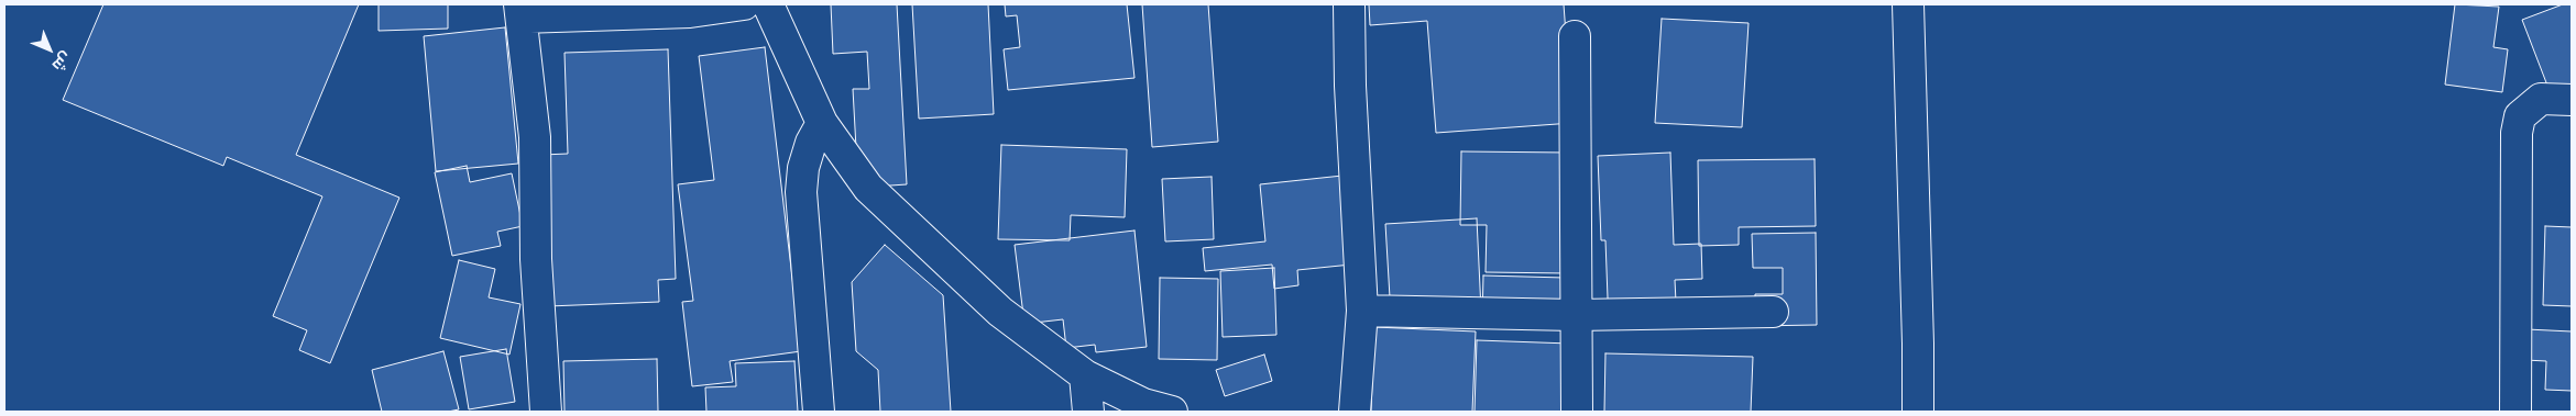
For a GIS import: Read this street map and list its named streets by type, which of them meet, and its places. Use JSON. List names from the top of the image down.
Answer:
{
  "north": "bottom right"
}
